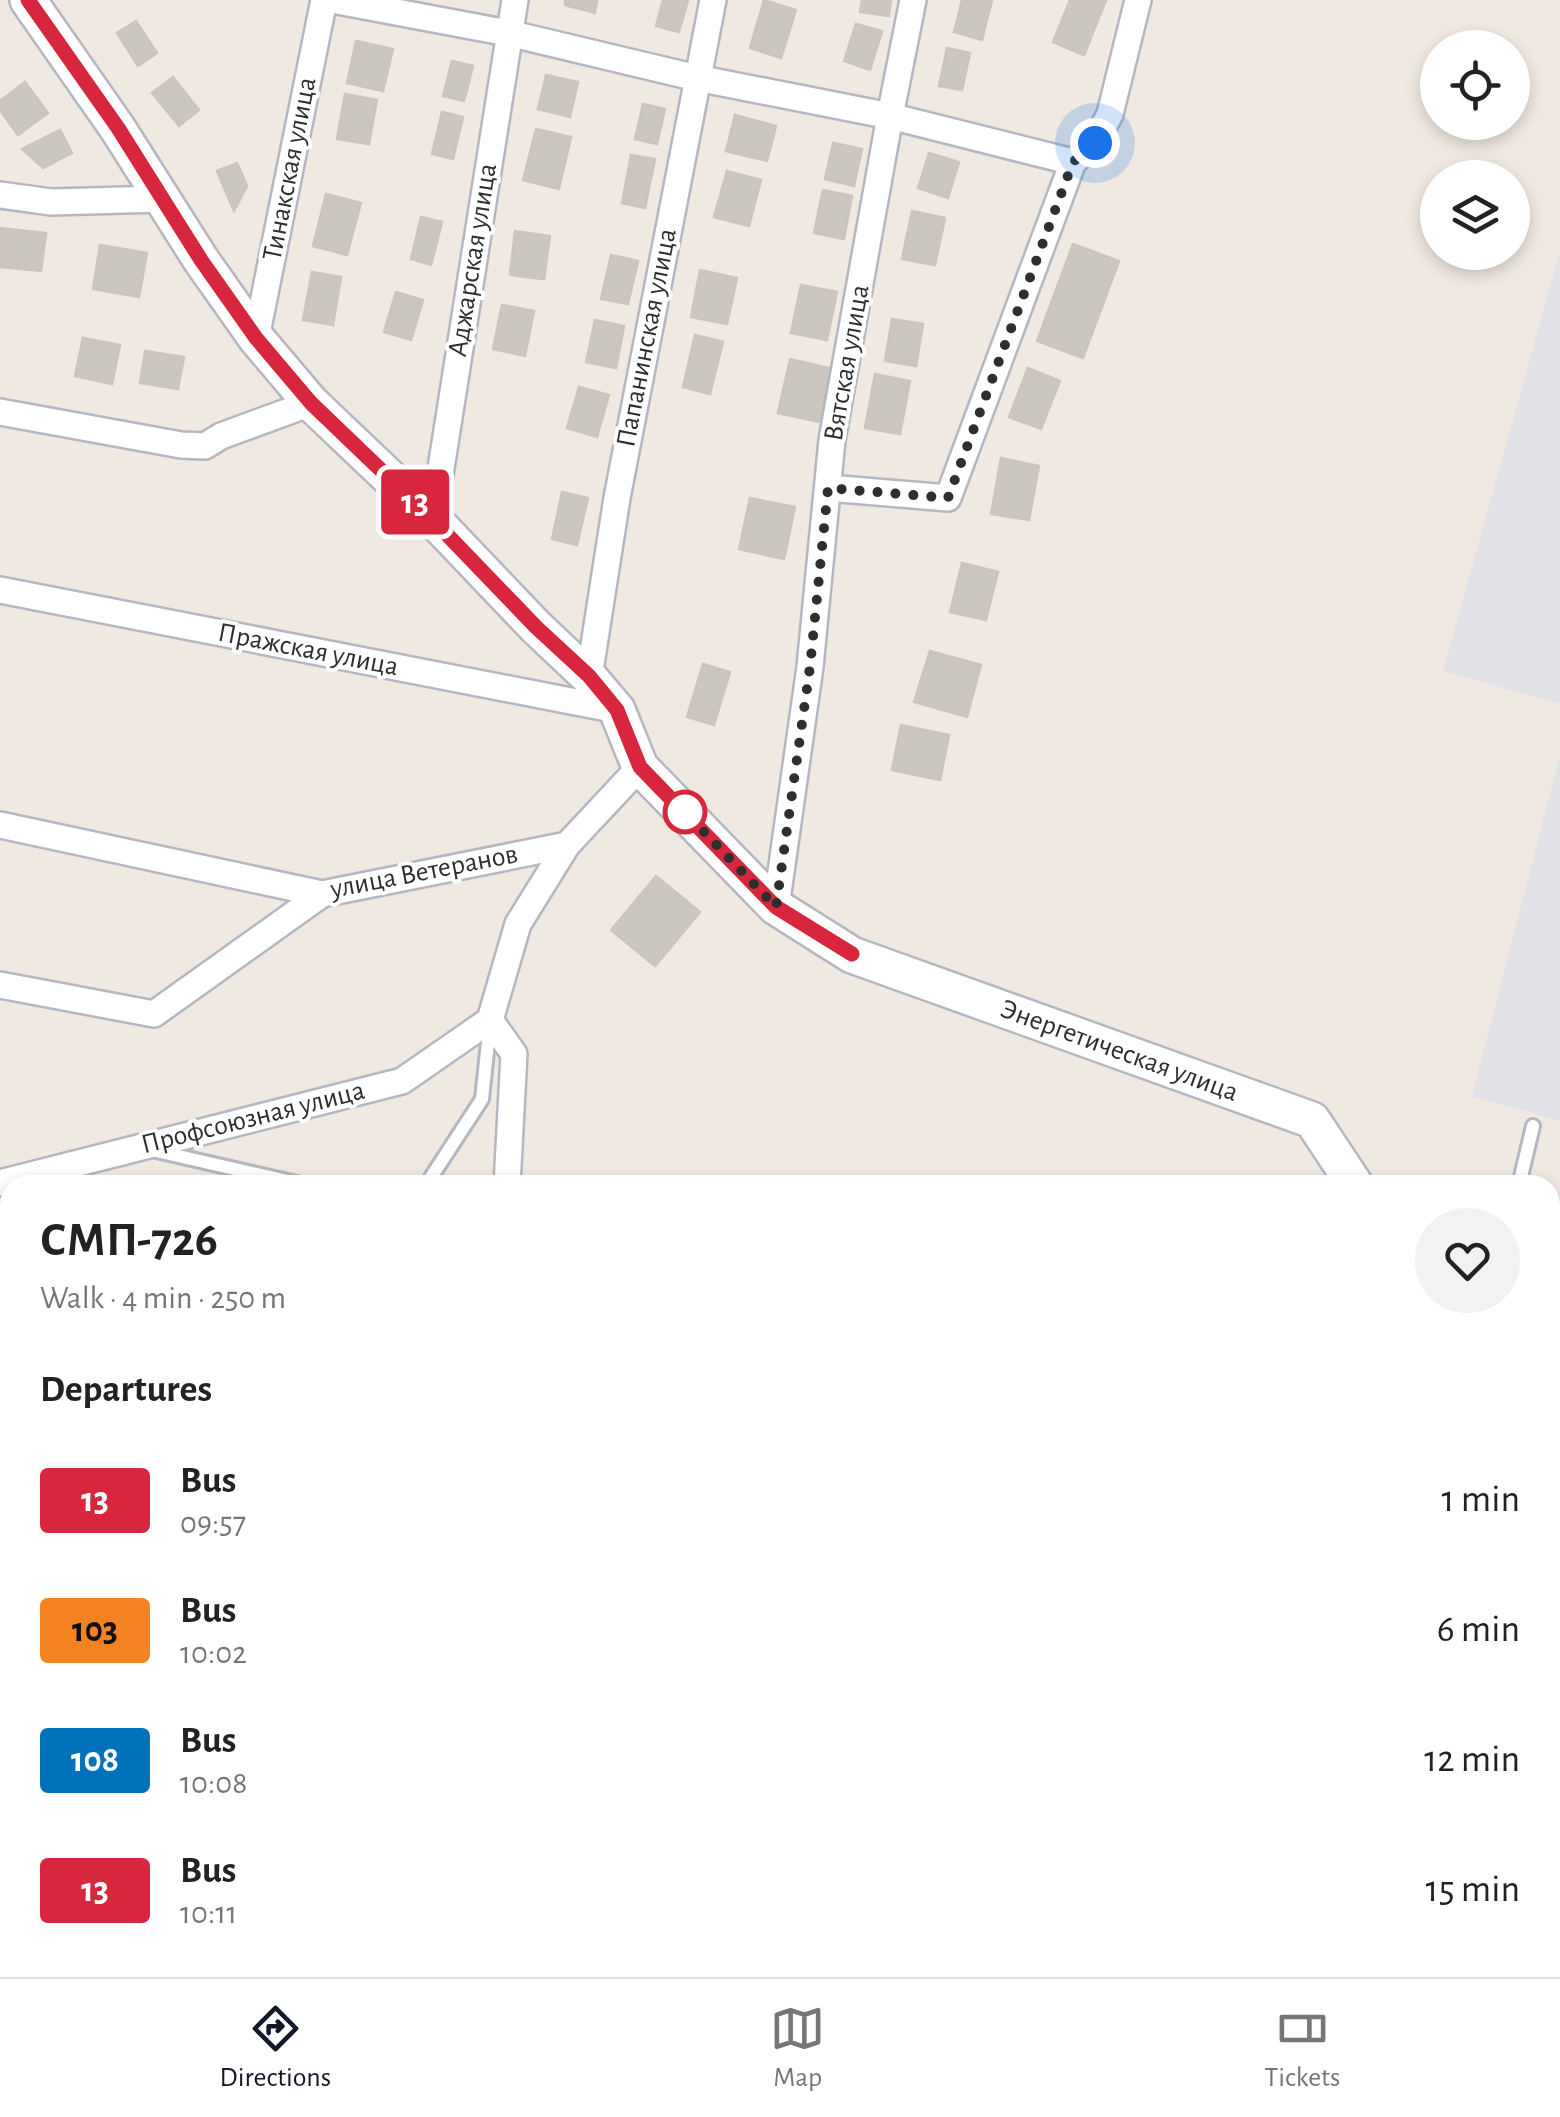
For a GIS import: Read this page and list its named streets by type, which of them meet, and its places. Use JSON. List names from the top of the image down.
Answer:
{
  "streets": {
    "street": [
      "Тинакская улица",
      "Аджарская улица",
      "Папанинская улица",
      "Вятская улица",
      "Пражская улица",
      "улица Ветеранов",
      "Энергетическая улица",
      "Профсоюзная улица"
    ]
  },
  "crossings": [
    ["Вятская улица", "Энергетическая улица"]
  ],
  "lines": ["bus line 13"],
  "page": {
    "on_map": "13",
    "heading": [
      ["СМП-726", "Walk · 4 min · 250 m"],
      "Departures"
    ],
    "list": [
      {
        "mark": "13",
        "name": "Bus",
        "note": "09:57",
        "value": "1 min"
      },
      {
        "mark": "103",
        "name": "Bus",
        "note": "10:02",
        "value": "6 min"
      },
      {
        "mark": "108",
        "name": "Bus",
        "note": "10:08",
        "value": "12 min"
      },
      {
        "mark": "13",
        "name": "Bus",
        "note": "10:11",
        "value": "15 min"
      }
    ],
    "tabs": ["Directions", "Map", "Tickets"]
  }
}
